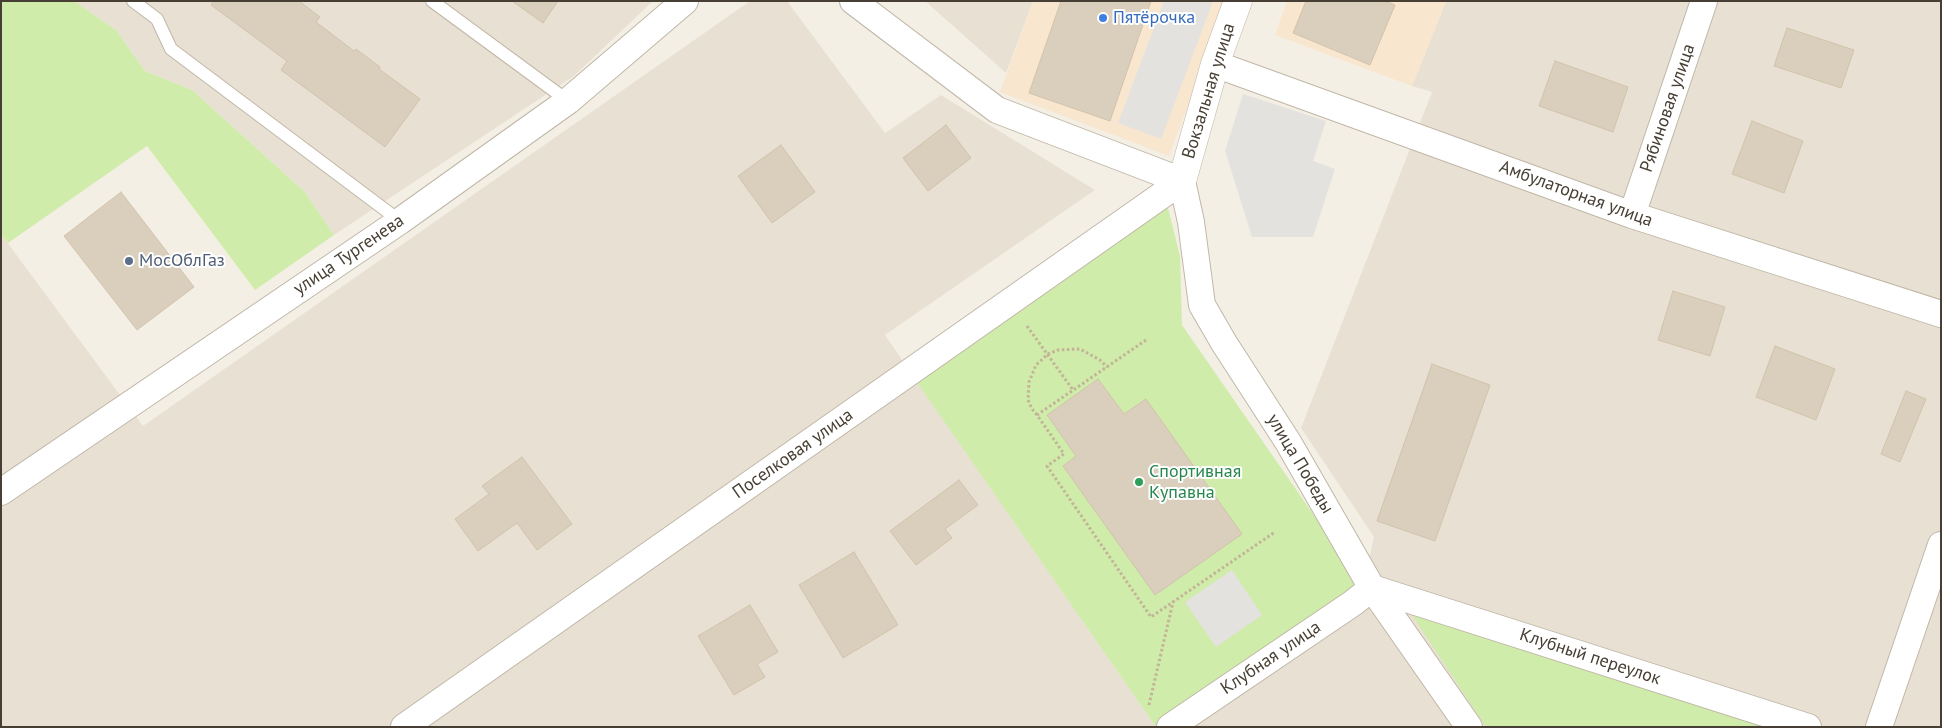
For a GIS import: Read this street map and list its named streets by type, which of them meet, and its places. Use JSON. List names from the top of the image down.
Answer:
{
  "streets": {
    "street": [
      "Вокзальная улица",
      "Рябиновая улица",
      "Амбулаторная улица",
      "улица Тургенева",
      "Поселковая улица",
      "улица Победы",
      "Клубный переулок",
      "Клубная улица"
    ]
  },
  "crossings": [
    ["Вокзальная улица", "Амбулаторная улица"],
    ["Вокзальная улица", "Поселковая улица"],
    ["Вокзальная улица", "улица Победы"],
    ["Рябиновая улица", "Амбулаторная улица"],
    ["Поселковая улица", "улица Победы"],
    ["улица Победы", "Клубный переулок"],
    ["улица Победы", "Клубная улица"],
    ["Клубный переулок", "Клубная улица"]
  ],
  "places": ["Пятёрочка", "МосОблГаз", "Спортивная Купавна"]
}
